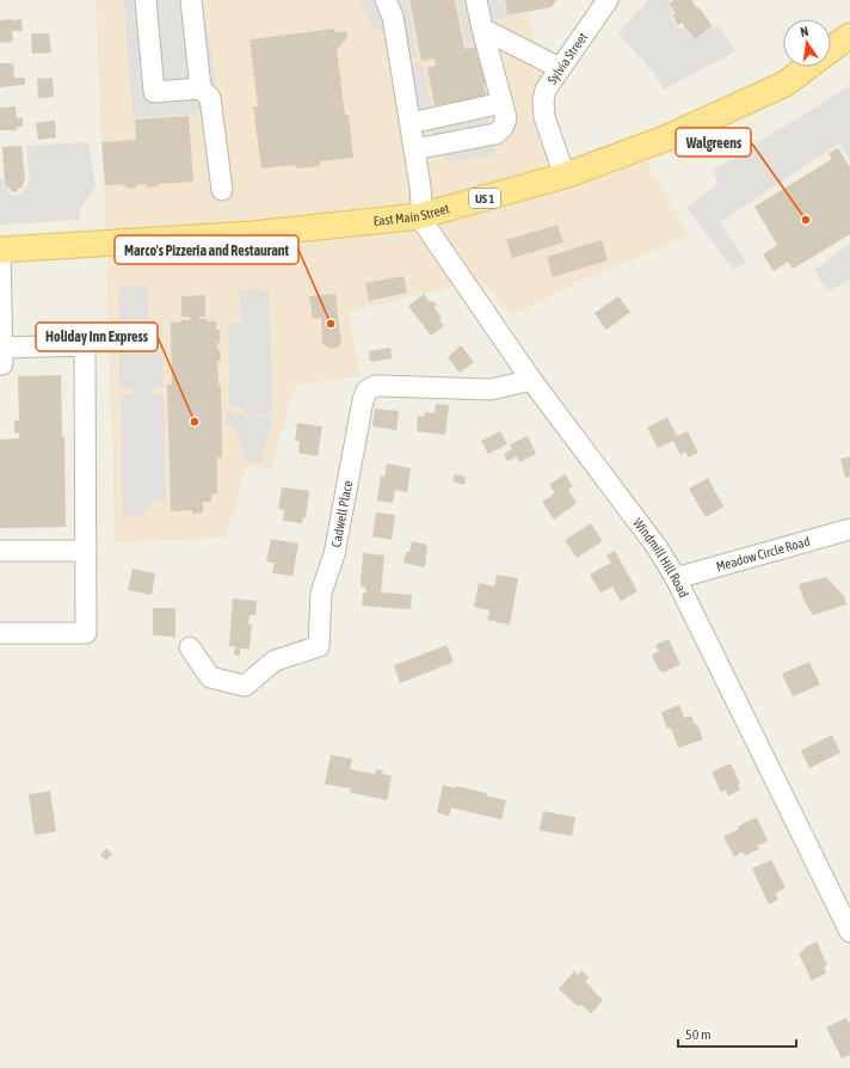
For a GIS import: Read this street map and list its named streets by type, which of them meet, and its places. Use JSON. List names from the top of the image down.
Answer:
{
  "streets": {
    "main road": ["US 1", "East Main Street"],
    "street": [
      "Sylvia Street",
      "Cadwell Place",
      "Meadow Circle Road",
      "Windmill Hill Road"
    ]
  },
  "crossings": [
    ["Sylvia Street", "East Main Street"],
    ["East Main Street", "Windmill Hill Road"],
    ["Cadwell Place", "Windmill Hill Road"],
    ["Meadow Circle Road", "Windmill Hill Road"]
  ],
  "places": ["Walgreens", "Marco's Pizzeria and Restaurant", "Holiday Inn Express"],
  "scale_bar": "50 m",
  "north": "top"
}
